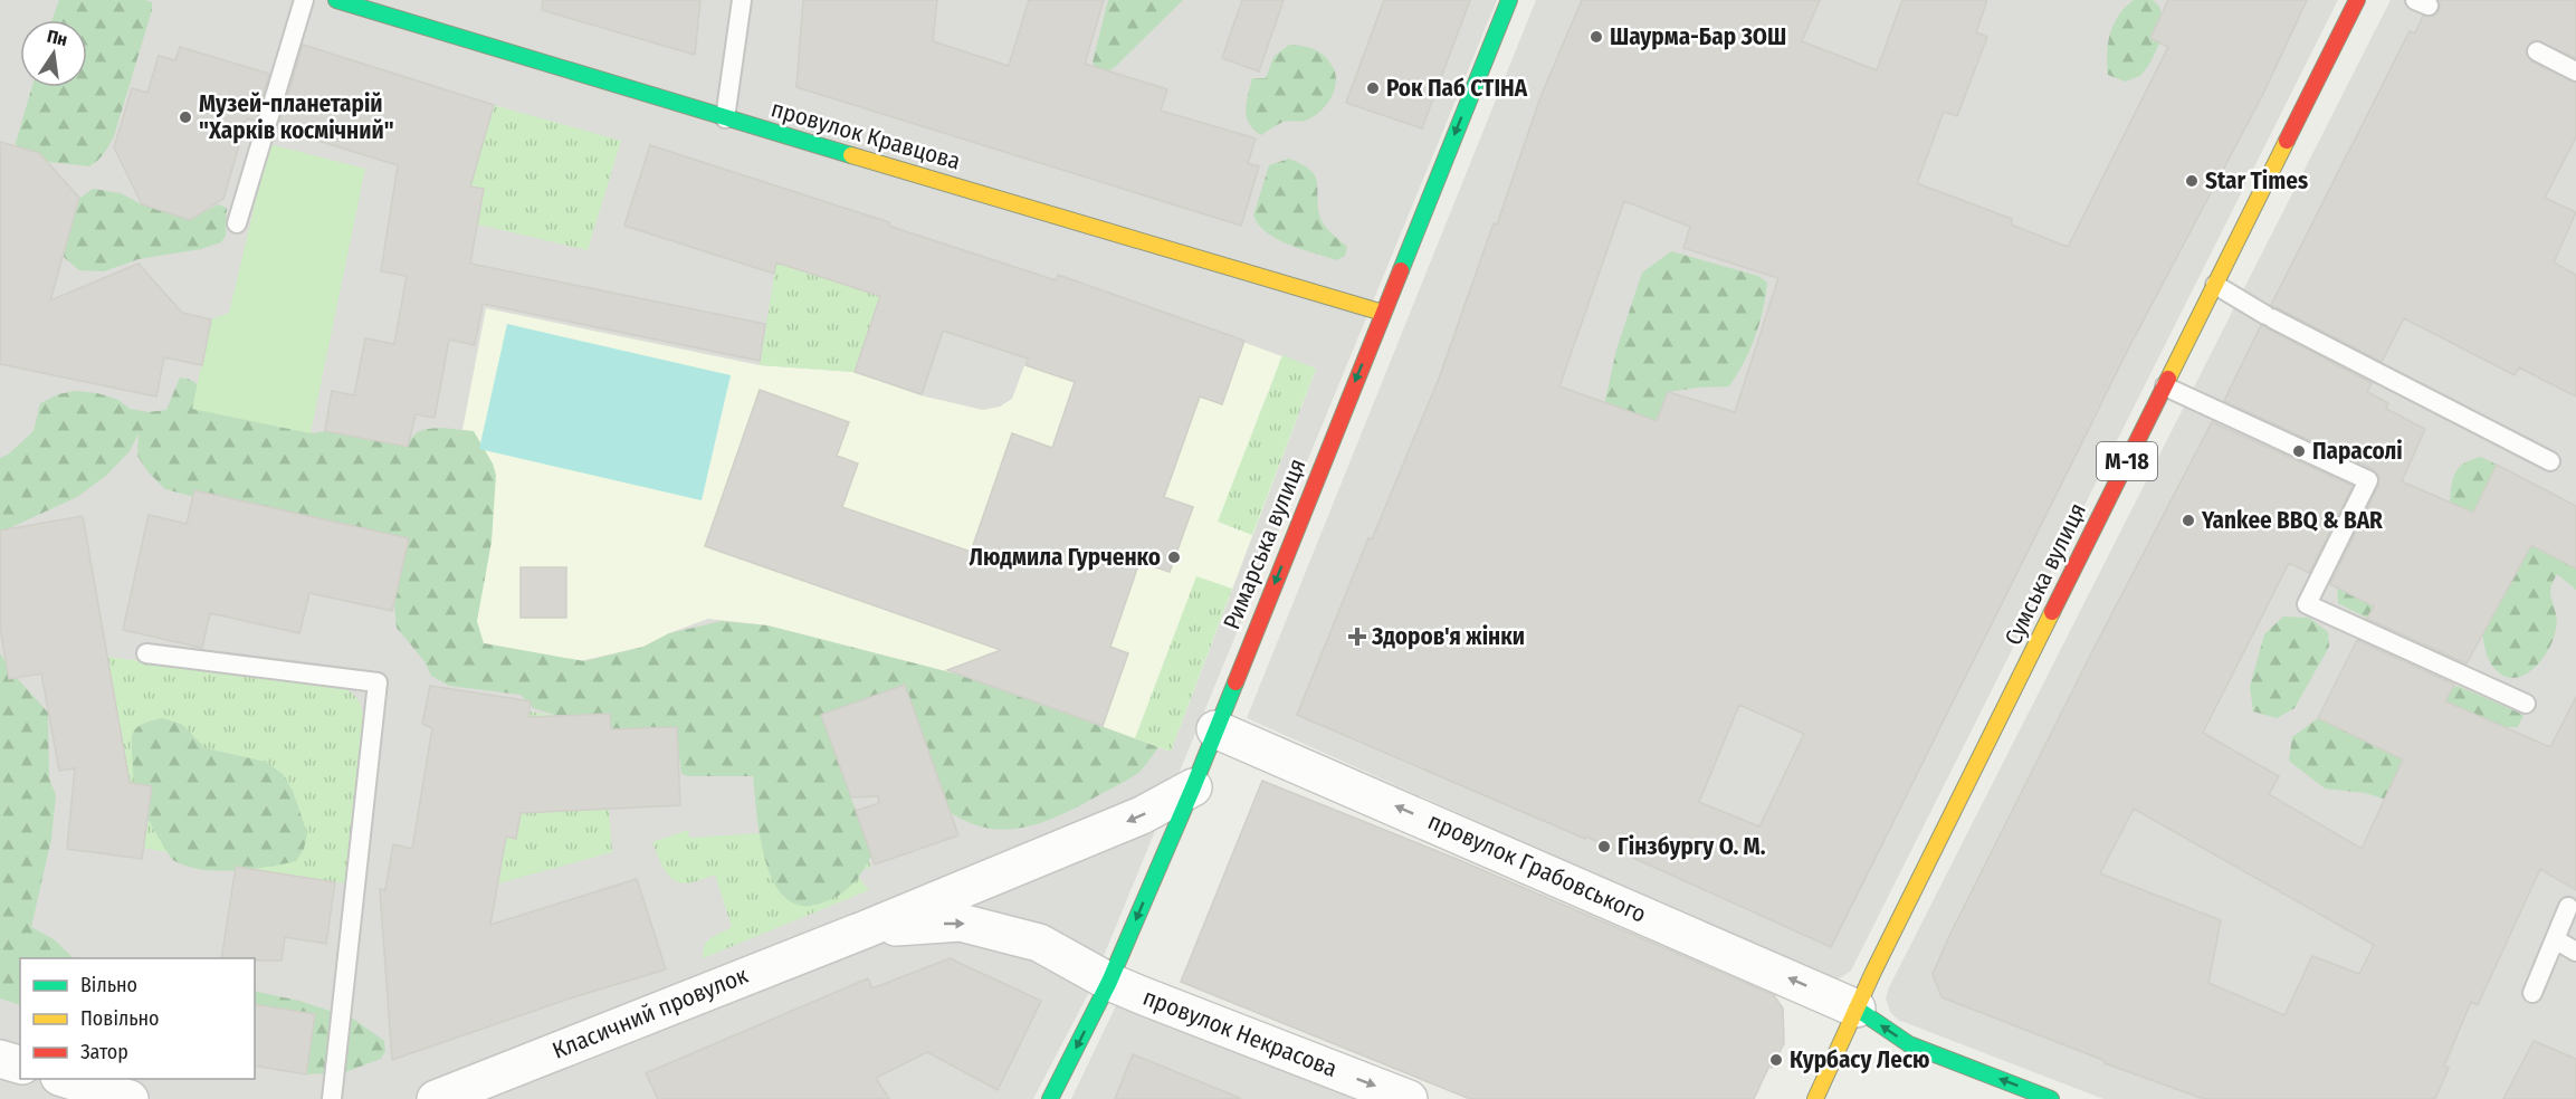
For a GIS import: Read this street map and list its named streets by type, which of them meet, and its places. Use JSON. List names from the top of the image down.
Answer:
{
  "streets": {
    "street": [
      "провулок Кравцова",
      "М-18",
      "Римарська вулиця",
      "Сумська вулиця",
      "провулок Грабовського",
      "Класичний провулок",
      "провулок Некрасова"
    ]
  },
  "crossings": [
    ["провулок Кравцова", "Римарська вулиця"],
    ["Римарська вулиця", "провулок Грабовського"],
    ["Римарська вулиця", "Класичний провулок"],
    ["Римарська вулиця", "провулок Некрасова"],
    ["Сумська вулиця", "провулок Грабовського"],
    ["Класичний провулок", "провулок Некрасова"]
  ],
  "one_way": ["Римарська вулиця", "провулок Грабовського", "провулок Некрасова"],
  "places": {
    "other": [
      "Шаурма-Бар ЗОШ",
      "Рок Паб СТІНА",
      "Музей-планетарій \"Харків космічний\"",
      "Star Times",
      "Парасолі",
      "Yankee BBQ & BAR",
      "Людмила Гурченко",
      "Гінзбургу О. М.",
      "Курбасу Лесю"
    ],
    "health": ["Здоров'я жінки"]
  },
  "legend": ["Вільно", "Повільно", "Затор"],
  "north": "top"
}
